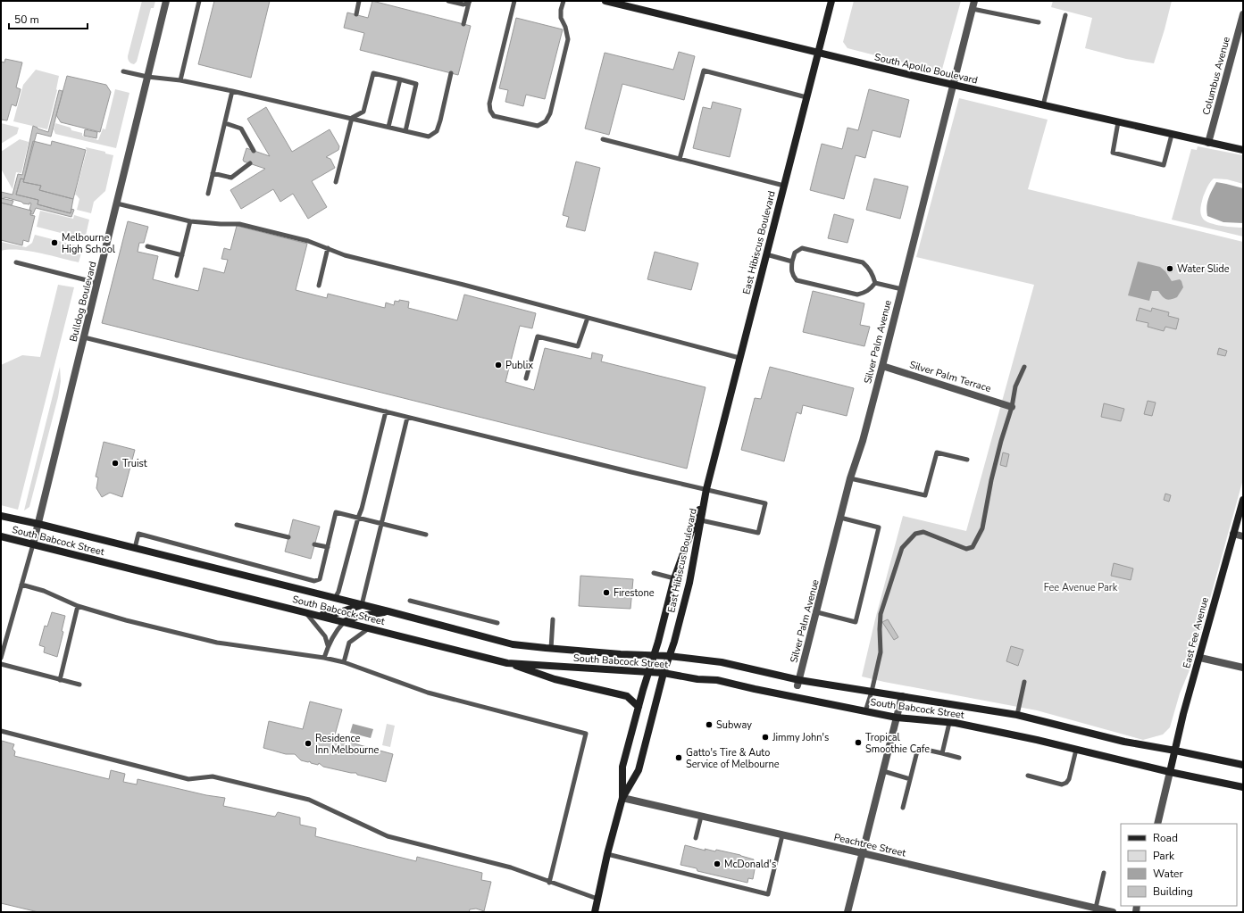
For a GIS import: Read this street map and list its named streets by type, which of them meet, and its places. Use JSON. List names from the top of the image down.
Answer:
{
  "streets": {
    "main road": [
      "South Apollo Boulevard",
      "East Hibiscus Boulevard",
      "South Babcock Street",
      "East Fee Avenue"
    ],
    "street": [
      "Columbus Avenue",
      "Bulldog Boulevard",
      "Silver Palm Avenue",
      "Silver Palm Terrace",
      "Peachtree Street"
    ]
  },
  "crossings": [
    ["South Apollo Boulevard", "Columbus Avenue"],
    ["South Apollo Boulevard", "East Hibiscus Boulevard"],
    ["South Apollo Boulevard", "Silver Palm Avenue"],
    ["East Hibiscus Boulevard", "South Babcock Street"],
    ["East Hibiscus Boulevard", "Peachtree Street"],
    ["Bulldog Boulevard", "South Babcock Street"],
    ["Silver Palm Avenue", "Silver Palm Terrace"],
    ["Silver Palm Avenue", "South Babcock Street"],
    ["South Babcock Street", "East Fee Avenue"]
  ],
  "parks": ["Fee Avenue Park"],
  "places": [
    "Melbourne High School",
    "Water Slide",
    "Publix",
    "Truist",
    "Firestone",
    "Subway",
    "Jimmy John's",
    "Tropical Smoothie Cafe",
    "Residence Inn Melbourne",
    "Gatto's Tire & Auto Service of Melbourne",
    "McDonald's"
  ],
  "legend": [
    "Road",
    "Park",
    "Water",
    "Building"
  ],
  "scale_bar": "50 m"
}
